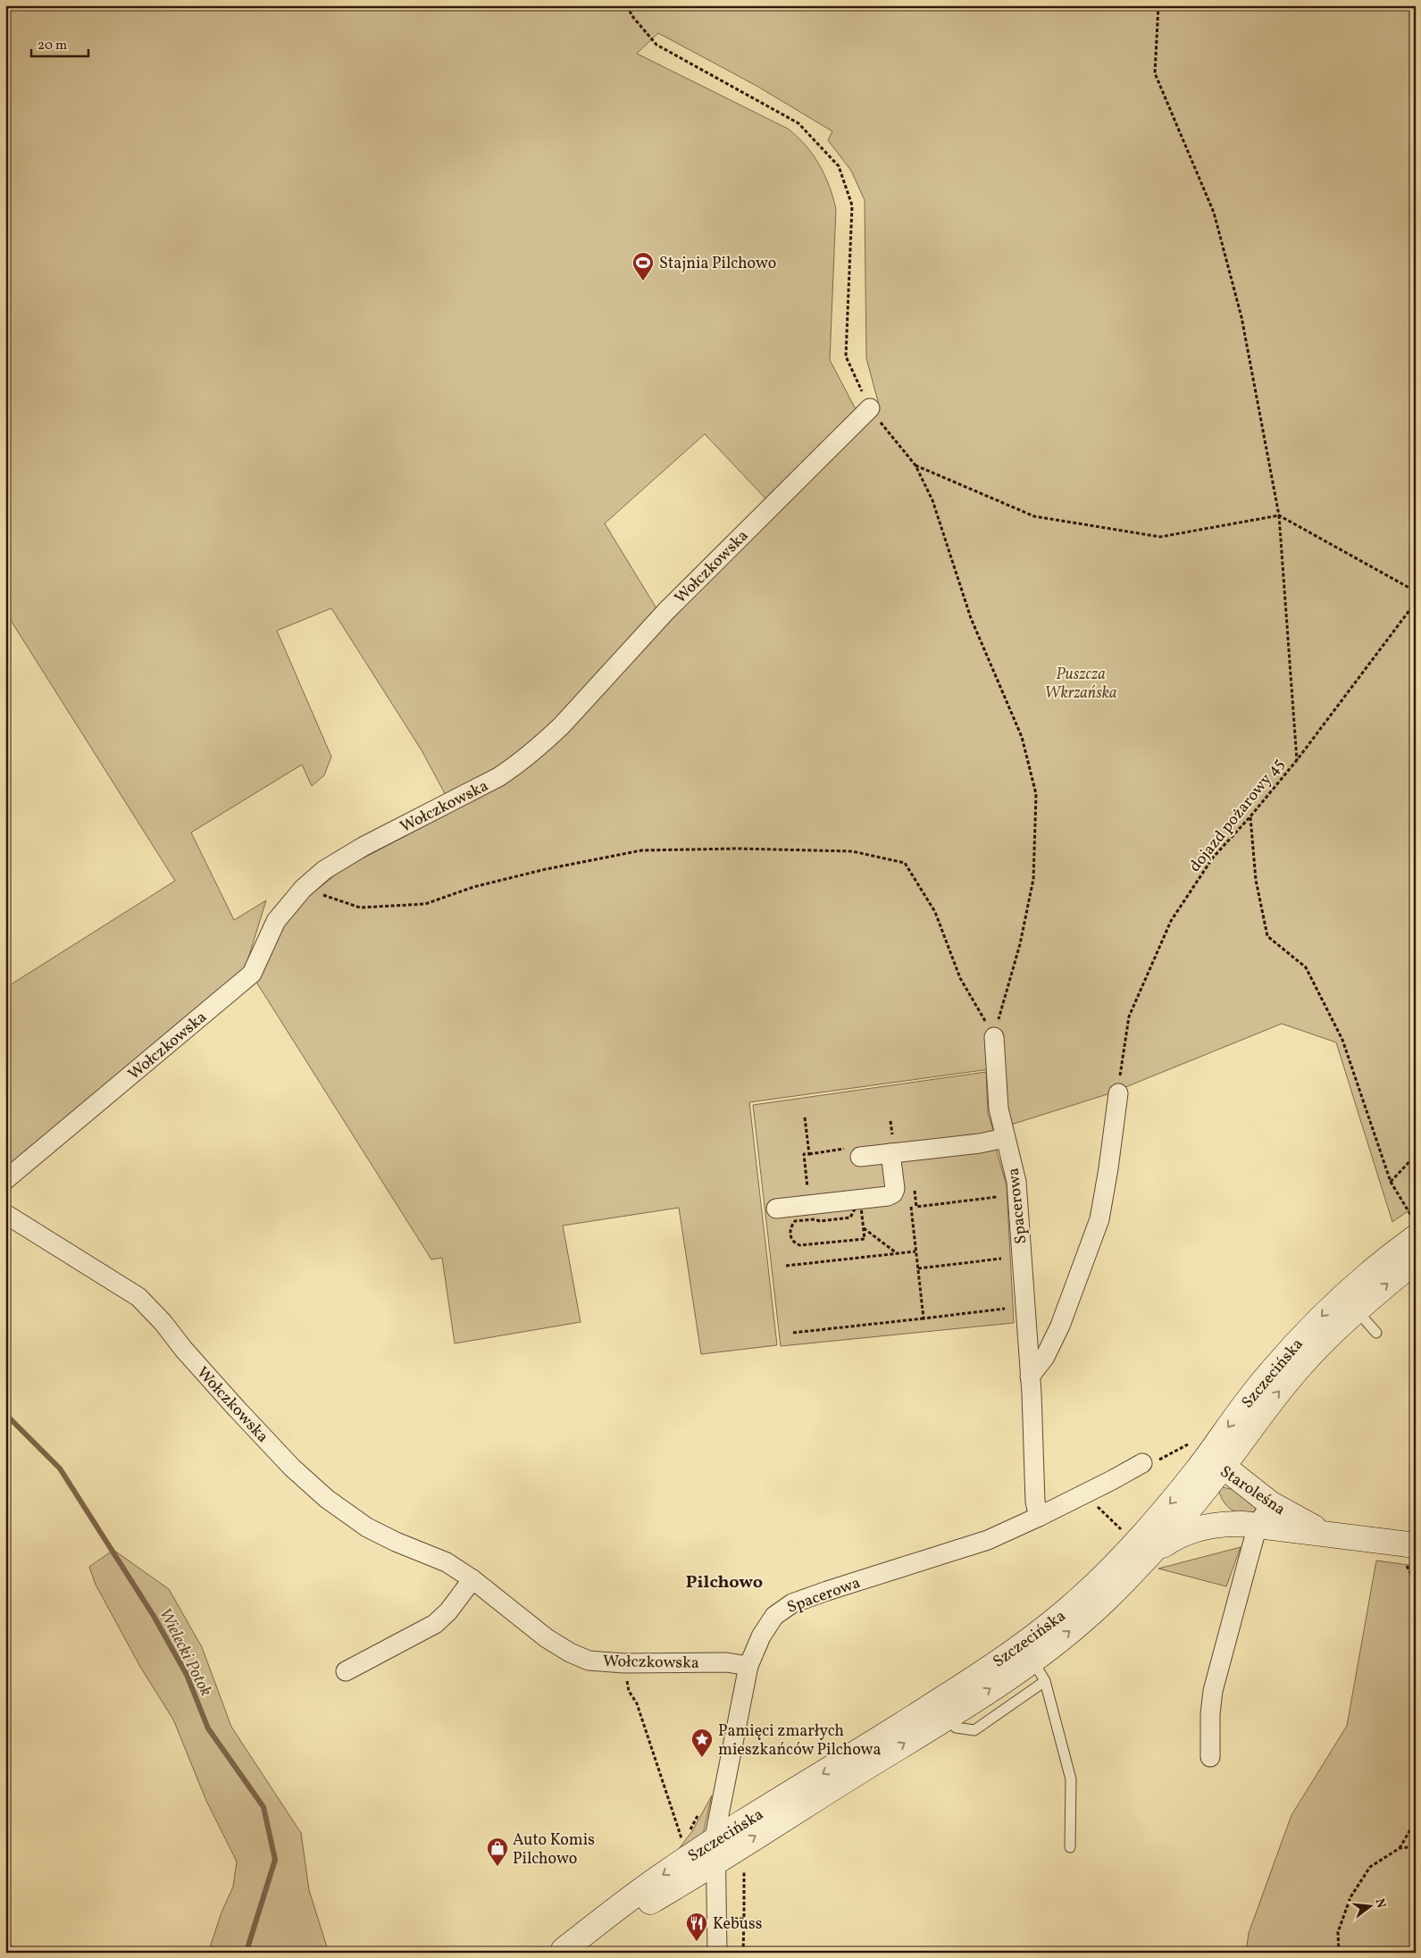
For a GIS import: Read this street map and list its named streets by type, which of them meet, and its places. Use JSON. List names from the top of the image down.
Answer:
{
  "streets": {
    "main road": ["Szczecińska", "Staroleśna"],
    "street": ["Wołczkowska", "Spacerowa"],
    "path": ["dojazd pożarowy 45"]
  },
  "crossings": [
    ["Wołczkowska", "Spacerowa"],
    ["Spacerowa", "Szczecińska"],
    ["Szczecińska", "Staroleśna"]
  ],
  "districts": ["Pilchowo"],
  "water": ["Wielecki Potok"],
  "parks": ["Puszcza Wkrzańska"],
  "places": {
    "sports": ["Stajnia Pilchowo"],
    "place": ["Pamięci zmarłych mieszkańców Pilchowa"],
    "shop": ["Auto Komis Pilchowo"],
    "restaurant": ["Kebuss"]
  },
  "scale_bar": "20 m",
  "north": "right"
}
